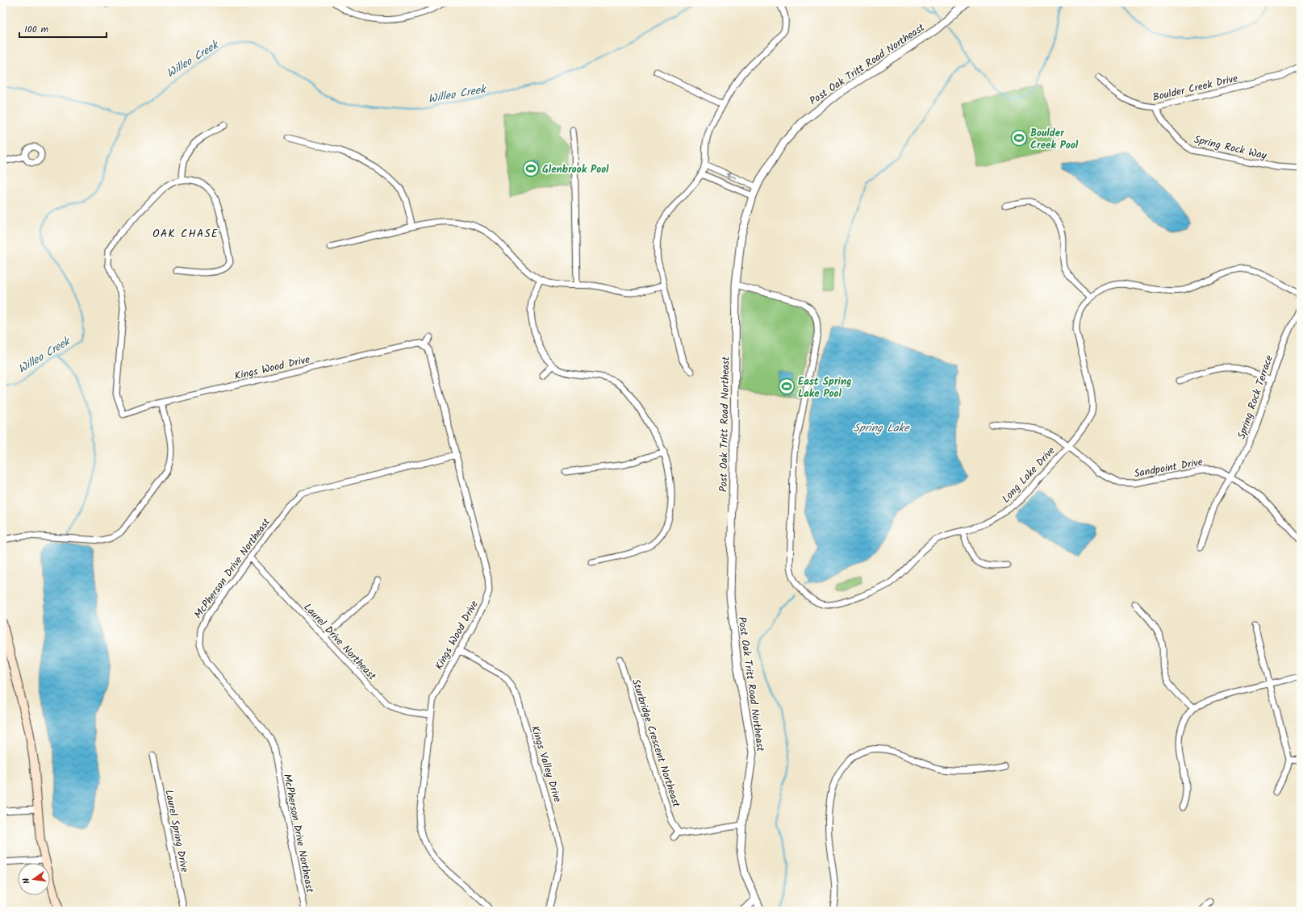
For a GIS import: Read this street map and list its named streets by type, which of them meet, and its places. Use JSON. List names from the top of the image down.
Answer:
{
  "streets": {
    "street": [
      "Post Oak Tritt Road Northeast",
      "Boulder Creek Drive",
      "Spring Rock Way",
      "Kings Wood Drive",
      "Spring Rock Terrace",
      "Sandpoint Drive",
      "Long Lake Drive",
      "McPherson Drive Northeast",
      "Laurel Drive Northeast",
      "Sturbridge Crescent Northeast",
      "Kings Valley Drive",
      "Laurel Spring Drive"
    ]
  },
  "crossings": [
    ["Post Oak Tritt Road Northeast", "Long Lake Drive"],
    ["Boulder Creek Drive", "Spring Rock Way"],
    ["Kings Wood Drive", "McPherson Drive Northeast"],
    ["Kings Wood Drive", "Laurel Drive Northeast"],
    ["Kings Wood Drive", "Kings Valley Drive"],
    ["Spring Rock Terrace", "Sandpoint Drive"],
    ["Sandpoint Drive", "Long Lake Drive"],
    ["McPherson Drive Northeast", "Laurel Drive Northeast"]
  ],
  "districts": ["OAK CHASE"],
  "water": ["Willeo Creek", "Spring Lake"],
  "places": {
    "sports": ["Boulder Creek Pool", "Glenbrook Pool", "East Spring Lake Pool"]
  },
  "scale_bar": "100 m",
  "north": "left"
}
